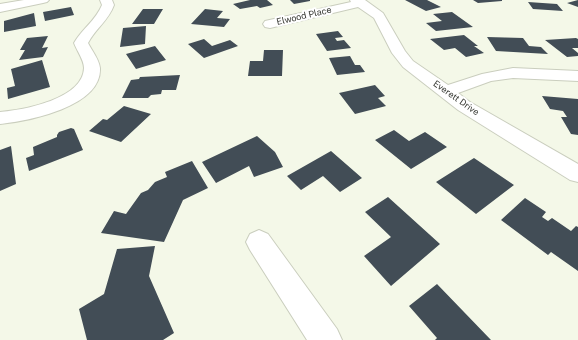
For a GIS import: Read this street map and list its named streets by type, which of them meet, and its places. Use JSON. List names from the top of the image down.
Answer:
{
  "streets": {
    "street": ["Elwood Place", "Everett Drive"]
  },
  "crossings": [
    ["Elwood Place", "Everett Drive"]
  ]
}
